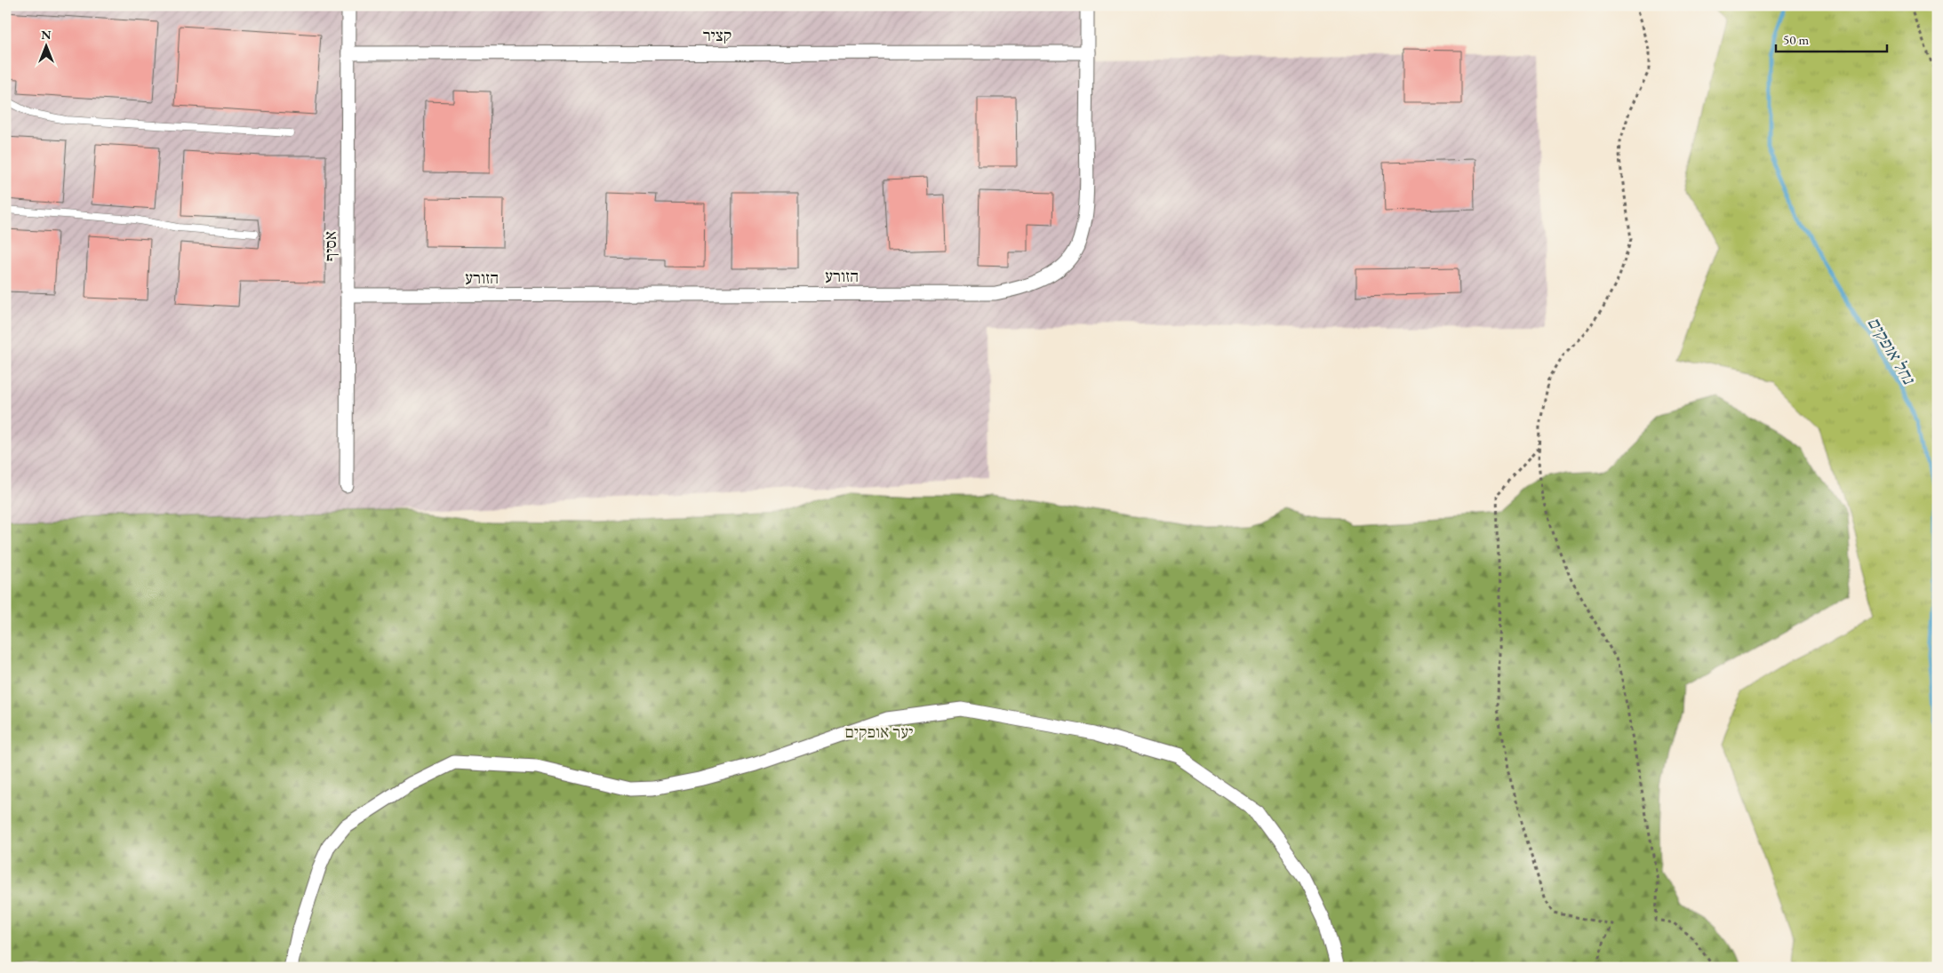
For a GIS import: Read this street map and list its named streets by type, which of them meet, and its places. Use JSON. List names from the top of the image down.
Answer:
{
  "streets": {
    "street": ["קציר", "אסיף", "הזורע"]
  },
  "crossings": [
    ["קציר", "אסיף"],
    ["קציר", "הזורע"],
    ["אסיף", "הזורע"]
  ],
  "water": ["נחל אופקים"],
  "parks": ["יער אופקים"],
  "scale_bar": "50 m",
  "north": "top"
}
